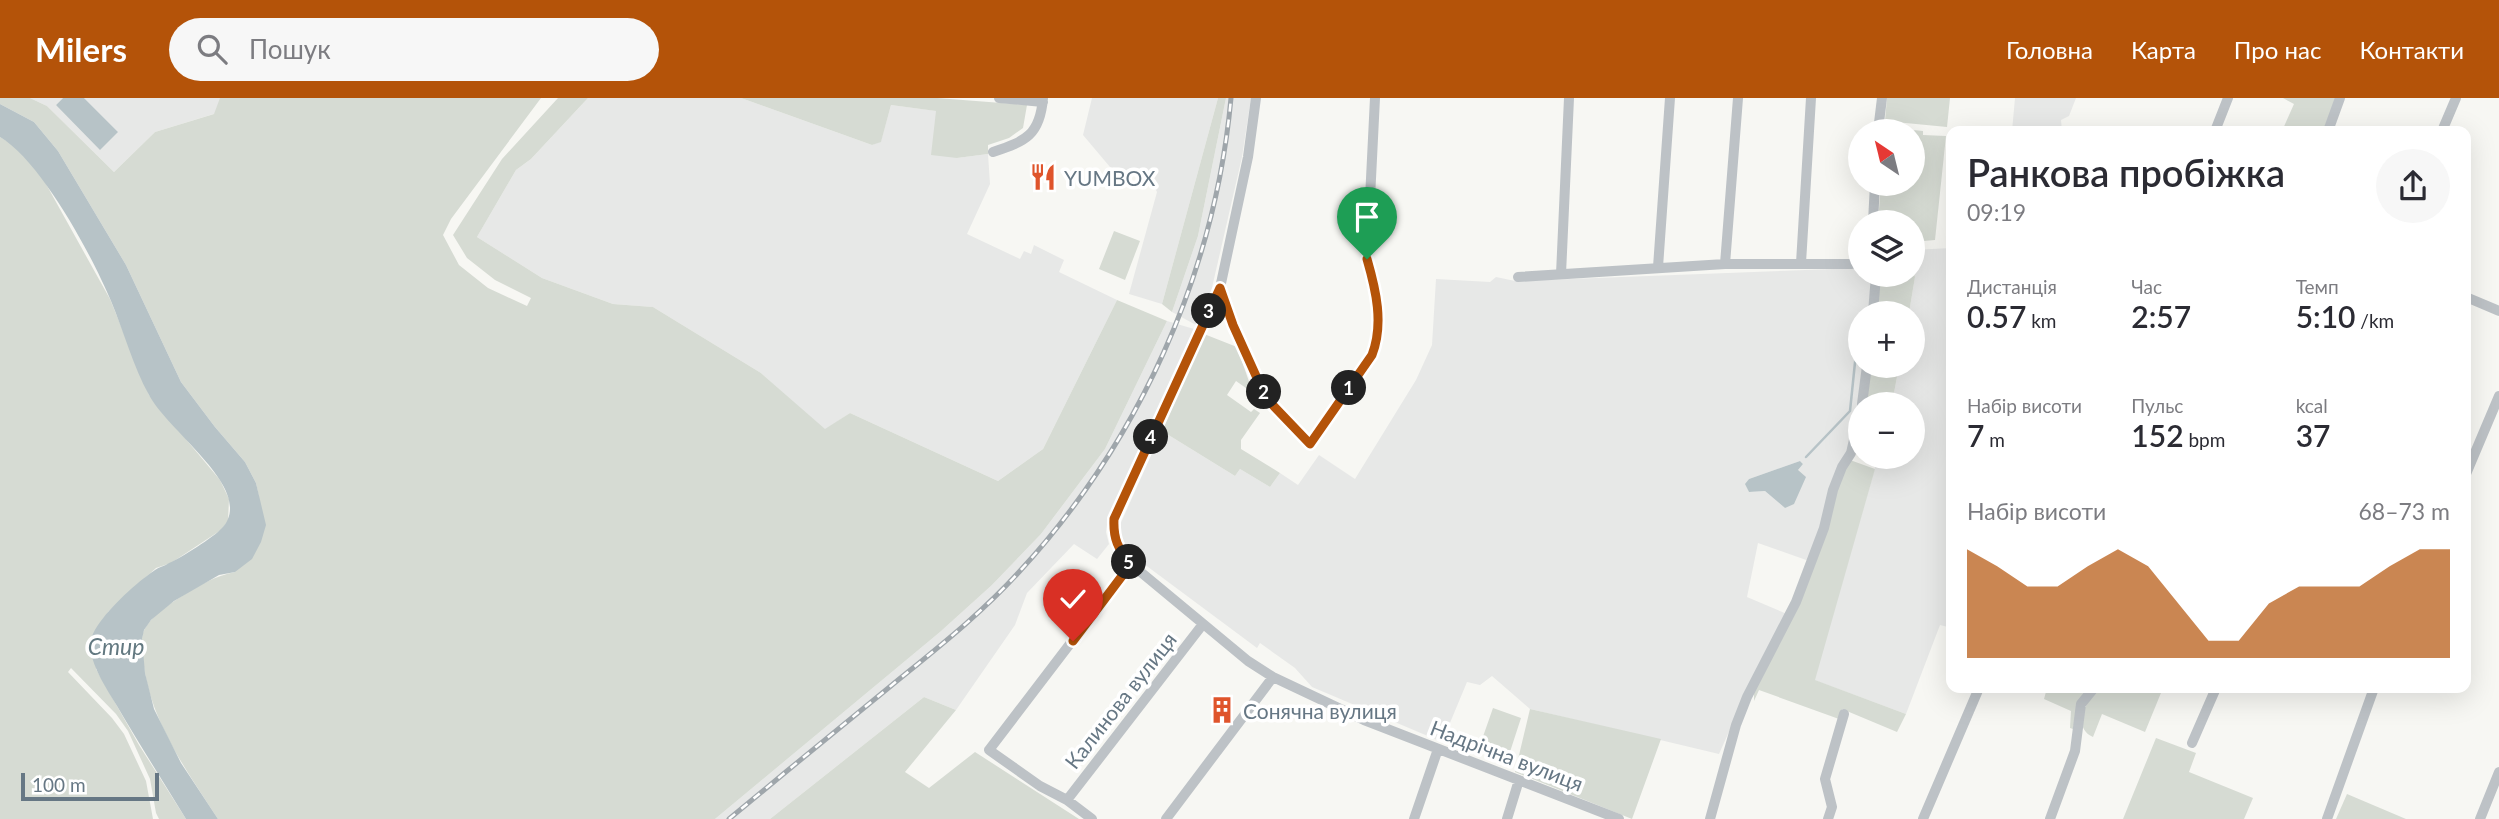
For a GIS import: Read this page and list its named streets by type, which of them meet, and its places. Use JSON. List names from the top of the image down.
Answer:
{
  "streets": {
    "street": ["Калинова вулиця", "Надрічна вулиця"]
  },
  "crossings": [
    ["Калинова вулиця", "Надрічна вулиця"]
  ],
  "water": ["Стир"],
  "places": {
    "restaurant": ["YUMBOX"],
    "building": ["Сонячна вулиця"]
  },
  "scale_bar": "100 m",
  "north": "top left",
  "page": {
    "header": "Milers",
    "search": "Пошук",
    "nav": [
      "Головна",
      "Карта",
      "Про нас",
      "Контакти"
    ],
    "map_buttons": ["+", "−"],
    "heading": ["Ранкова пробіжка", "09:19"],
    "stats": [
      ["Дистанція", "0.57 km"],
      ["Час", "2:57"],
      ["Темп", "5:10 /km"],
      ["Набір висоти", "7 m"],
      ["Пульс", "152 bpm"],
      ["kcal", "37"]
    ],
    "pins": [
      "3",
      "1",
      "2",
      "4",
      "5"
    ],
    "chart": ["Набір висоти", "68–73 m"],
    "scale": "100 m"
  }
}
